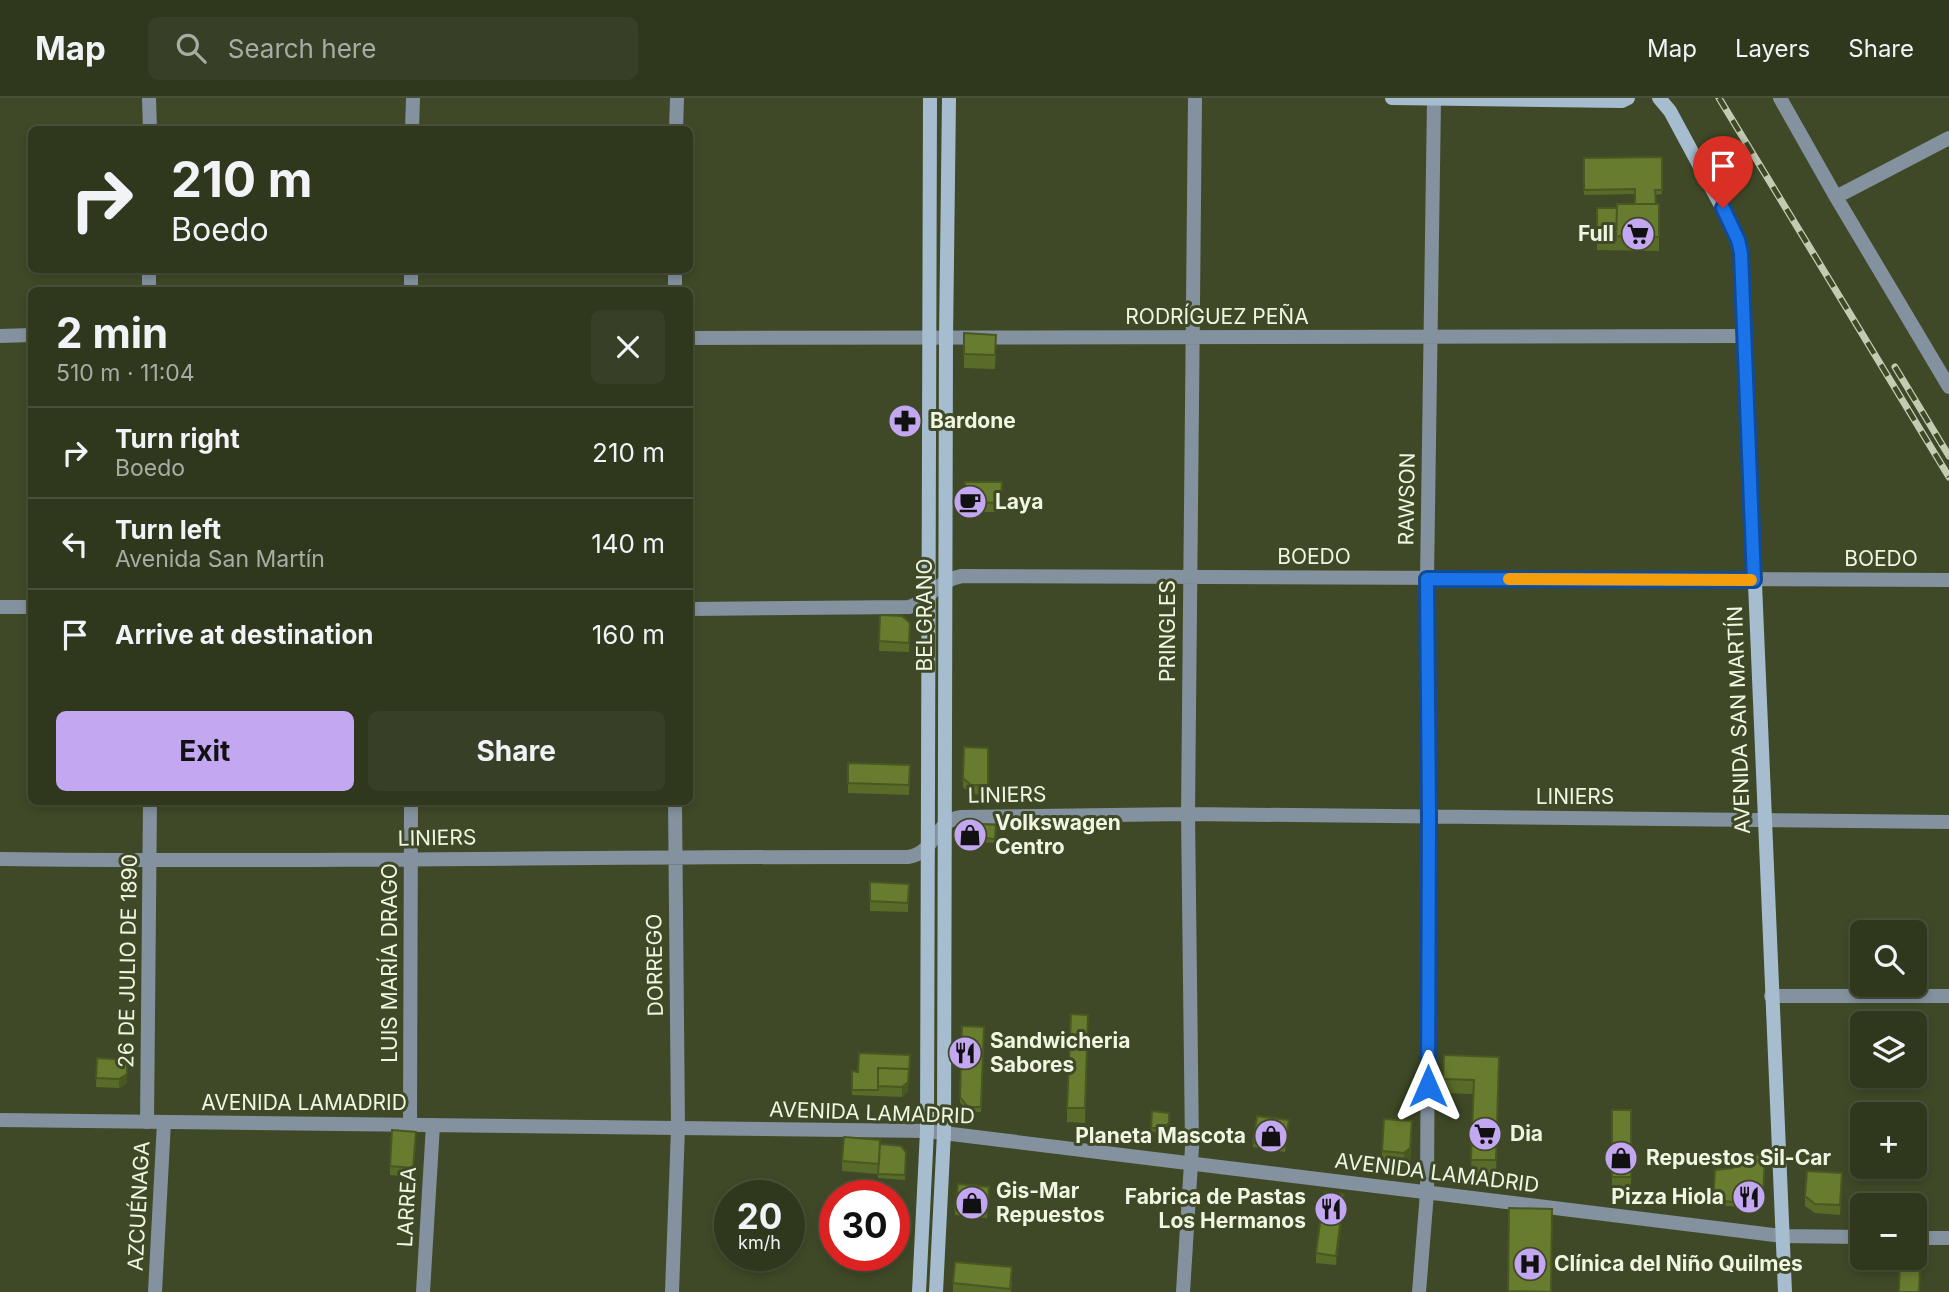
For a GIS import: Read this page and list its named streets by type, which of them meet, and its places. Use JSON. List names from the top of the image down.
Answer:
{
  "streets": {
    "main road": ["BELGRANO", "AVENIDA SAN MARTÍN"],
    "street": [
      "RODRÍGUEZ PEÑA",
      "RAWSON",
      "BOEDO",
      "PRINGLES",
      "LINIERS",
      "26 DE JULIO DE 1890",
      "LUIS MARÍA DRAGO",
      "DORREGO",
      "AVENIDA LAMADRID",
      "AZCUÉNAGA",
      "LARREA"
    ]
  },
  "crossings": [
    ["RODRÍGUEZ PEÑA", "RAWSON"],
    ["RODRÍGUEZ PEÑA", "BELGRANO"],
    ["RODRÍGUEZ PEÑA", "PRINGLES"],
    ["RODRÍGUEZ PEÑA", "AVENIDA SAN MARTÍN"],
    ["RAWSON", "BOEDO"],
    ["RAWSON", "LINIERS"],
    ["RAWSON", "AVENIDA LAMADRID"],
    ["BOEDO", "BELGRANO"],
    ["BOEDO", "PRINGLES"],
    ["BOEDO", "AVENIDA SAN MARTÍN"],
    ["BELGRANO", "LINIERS"],
    ["BELGRANO", "AVENIDA LAMADRID"],
    ["PRINGLES", "LINIERS"],
    ["PRINGLES", "AVENIDA LAMADRID"],
    ["AVENIDA SAN MARTÍN", "LINIERS"],
    ["AVENIDA SAN MARTÍN", "AVENIDA LAMADRID"],
    ["LINIERS", "26 DE JULIO DE 1890"],
    ["LINIERS", "LUIS MARÍA DRAGO"],
    ["LINIERS", "DORREGO"],
    ["26 DE JULIO DE 1890", "AVENIDA LAMADRID"],
    ["LUIS MARÍA DRAGO", "AVENIDA LAMADRID"],
    ["DORREGO", "AVENIDA LAMADRID"],
    ["AVENIDA LAMADRID", "AZCUÉNAGA"],
    ["AVENIDA LAMADRID", "LARREA"]
  ],
  "places": {
    "supermarket": ["Full", "Dia"],
    "pharmacy": ["Bardone"],
    "cafe": ["Laya"],
    "shop": [
      "Volkswagen Centro",
      "Planeta Mascota",
      "Repuestos Sil-Car",
      "Gis-Mar Repuestos"
    ],
    "restaurant": ["Sandwicheria Sabores", "Pizza Hiola", "Fabrica de Pastas Los Hermanos"],
    "hospital": ["Clínica del Niño Quilmes"]
  },
  "page": {
    "header": "Map",
    "search": "Search here",
    "nav": ["Map", "Layers", "Share"],
    "turn": ["210 m", "Boedo"],
    "heading": ["2 min", "510 m · 11:04"],
    "list": [
      {
        "name": "Turn right",
        "note": "Boedo",
        "value": "210 m"
      },
      {
        "name": "Turn left",
        "note": "Avenida San Martín",
        "value": "140 m"
      },
      {
        "name": "Arrive at destination",
        "value": "160 m"
      }
    ],
    "buttons": ["Exit", "Share"],
    "map_buttons": ["+", "−"],
    "speed": "20 km/h",
    "limit": "30"
  }
}
